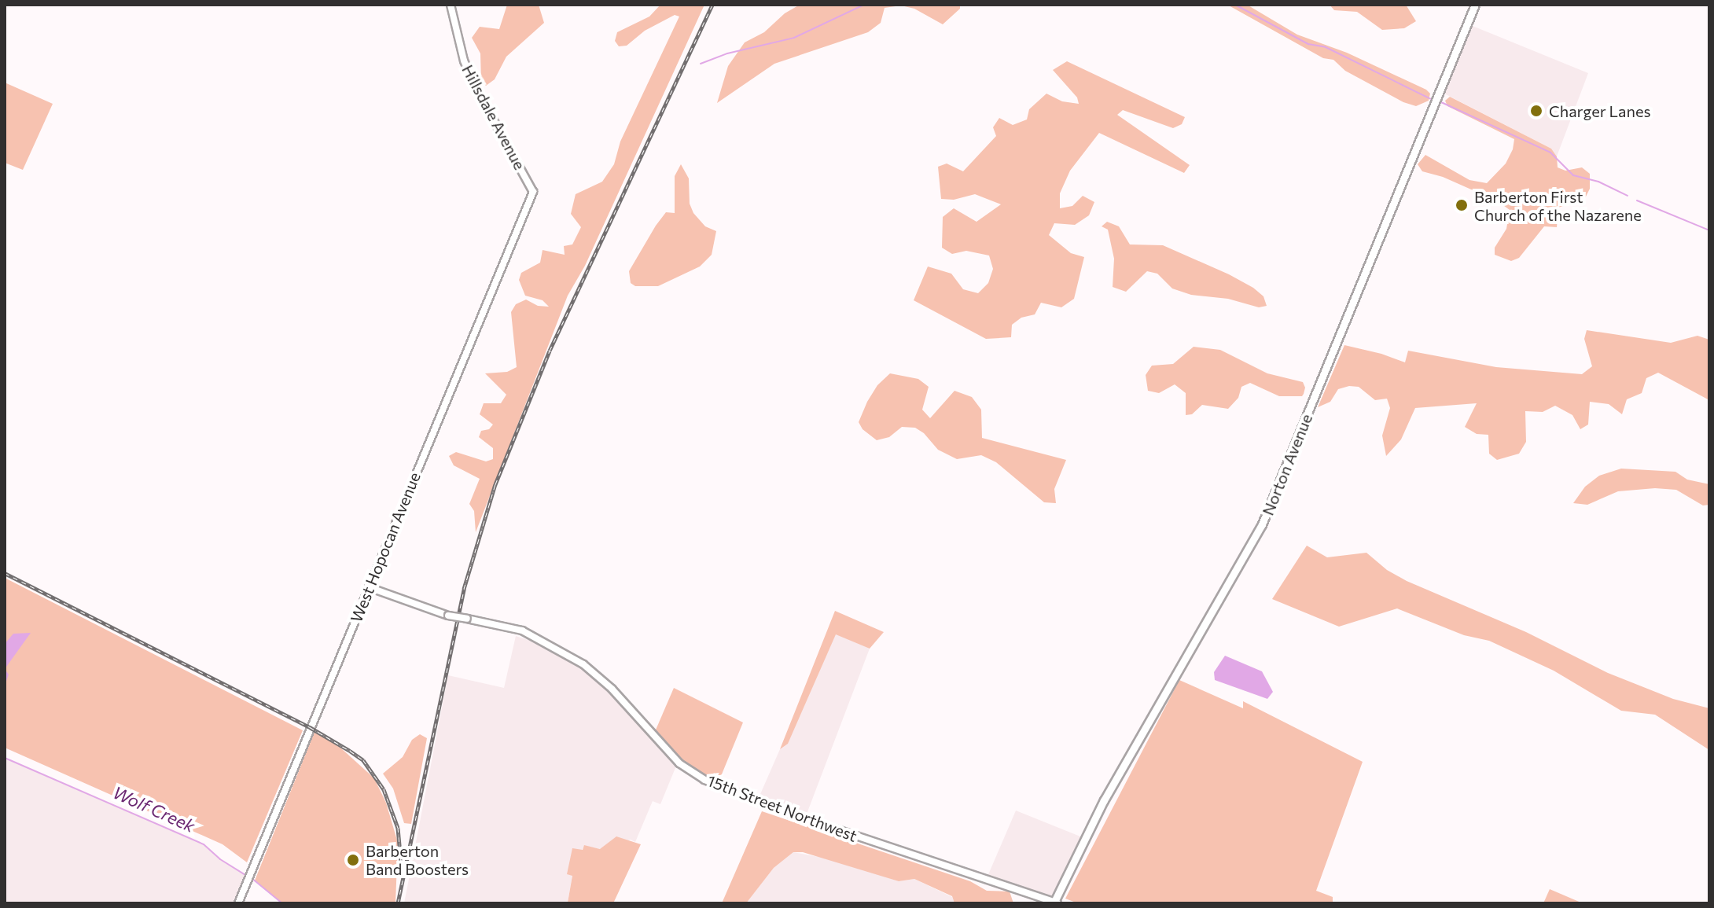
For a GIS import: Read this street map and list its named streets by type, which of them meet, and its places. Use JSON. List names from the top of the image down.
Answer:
{
  "streets": {
    "main road": ["Norton Avenue"],
    "street": ["Hillsdale Avenue", "West Hopocan Avenue", "15th Street Northwest"]
  },
  "crossings": [
    ["Hillsdale Avenue", "West Hopocan Avenue"],
    ["Norton Avenue", "15th Street Northwest"],
    ["West Hopocan Avenue", "15th Street Northwest"]
  ],
  "water": ["Wolf Creek"],
  "places": ["Charger Lanes", "Barberton First Church of the Nazarene", "Barberton Band Boosters"]
}
